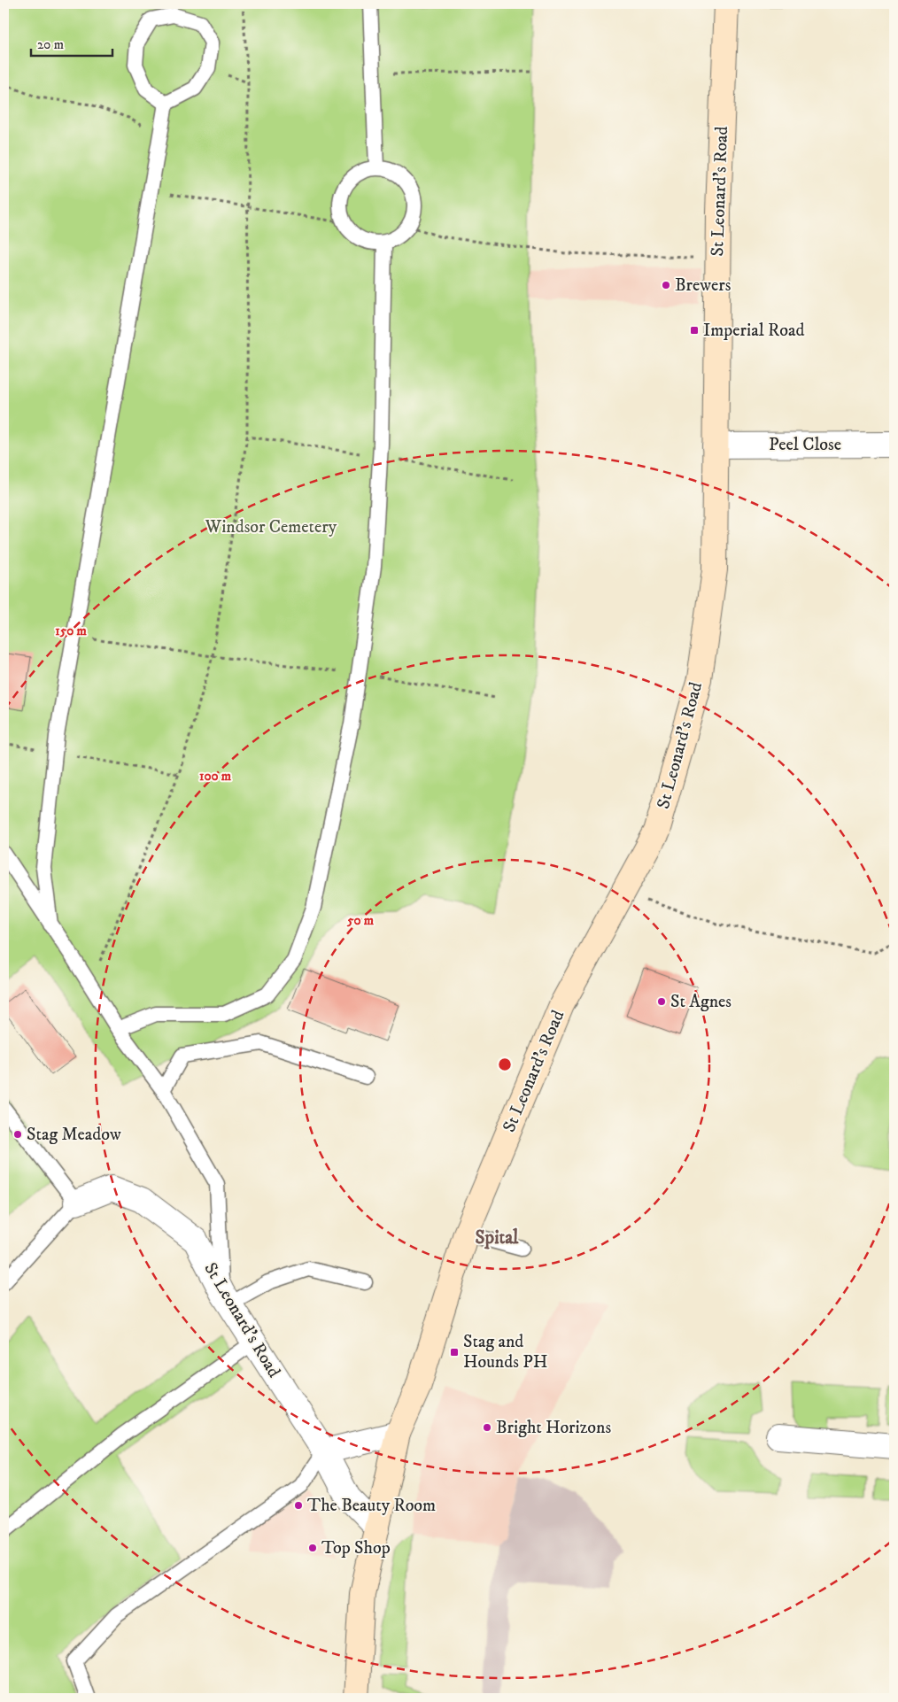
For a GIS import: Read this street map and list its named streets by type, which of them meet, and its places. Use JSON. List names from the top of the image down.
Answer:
{
  "streets": {
    "main road": ["St Leonard's Road"],
    "street": ["Peel Close"]
  },
  "crossings": [
    ["St Leonard's Road", "Peel Close"]
  ],
  "districts": ["Spital"],
  "parks": ["Windsor Cemetery"],
  "places": {
    "other": [
      "Brewers",
      "St Agnes",
      "Stag Meadow",
      "Bright Horizons",
      "The Beauty Room",
      "Top Shop"
    ],
    "transit": ["Imperial Road", "Stag and Hounds PH"]
  },
  "scale_bar": "20 m",
  "rings": ["150 m", "100 m", "50 m"]
}
